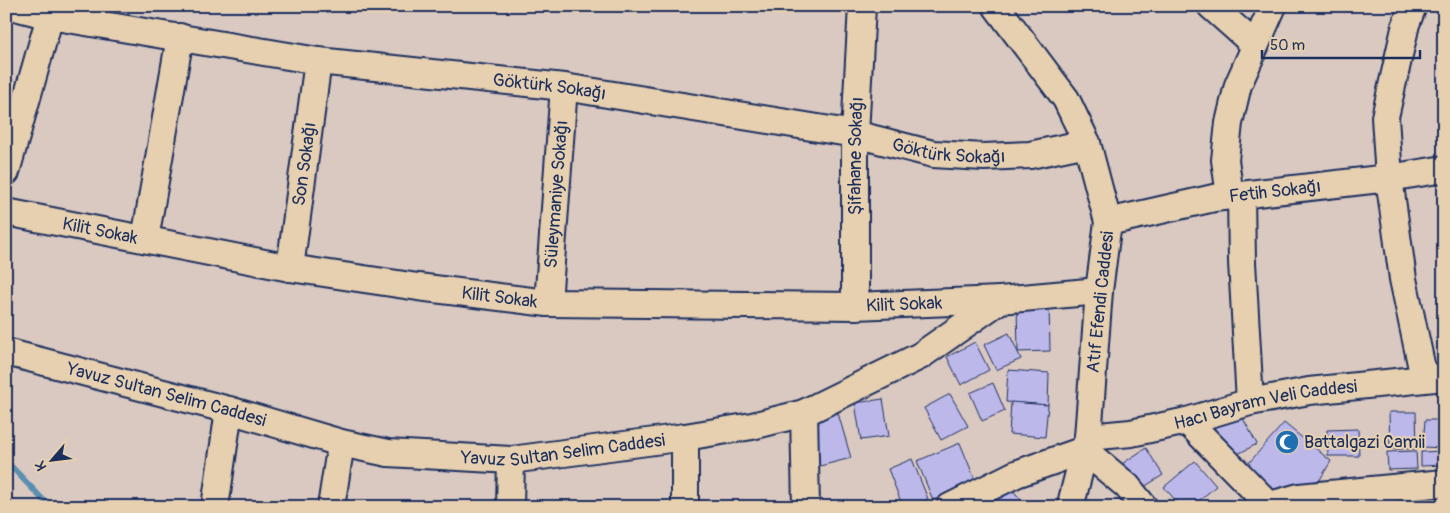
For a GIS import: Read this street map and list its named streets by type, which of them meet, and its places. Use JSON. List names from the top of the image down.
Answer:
{
  "streets": {
    "street": [
      "Göktürk Sokağı",
      "Şifahane Sokağı",
      "Son Sokağı",
      "Fetih Sokağı",
      "Süleymaniye Sokağı",
      "Kilit Sokak",
      "Atıf Efendi Caddesi",
      "Yavuz Sultan Selim Caddesi",
      "Hacı Bayram Veli Caddesi"
    ]
  },
  "crossings": [
    ["Göktürk Sokağı", "Şifahane Sokağı"],
    ["Göktürk Sokağı", "Son Sokağı"],
    ["Göktürk Sokağı", "Süleymaniye Sokağı"],
    ["Göktürk Sokağı", "Atıf Efendi Caddesi"],
    ["Şifahane Sokağı", "Kilit Sokak"],
    ["Son Sokağı", "Kilit Sokak"],
    ["Fetih Sokağı", "Atıf Efendi Caddesi"],
    ["Süleymaniye Sokağı", "Kilit Sokak"],
    ["Kilit Sokak", "Yavuz Sultan Selim Caddesi"],
    ["Atıf Efendi Caddesi", "Yavuz Sultan Selim Caddesi"],
    ["Atıf Efendi Caddesi", "Hacı Bayram Veli Caddesi"]
  ],
  "places": {
    "mosque": ["Battalgazi Camii"]
  },
  "scale_bar": "50 m",
  "north": "bottom left"
}
